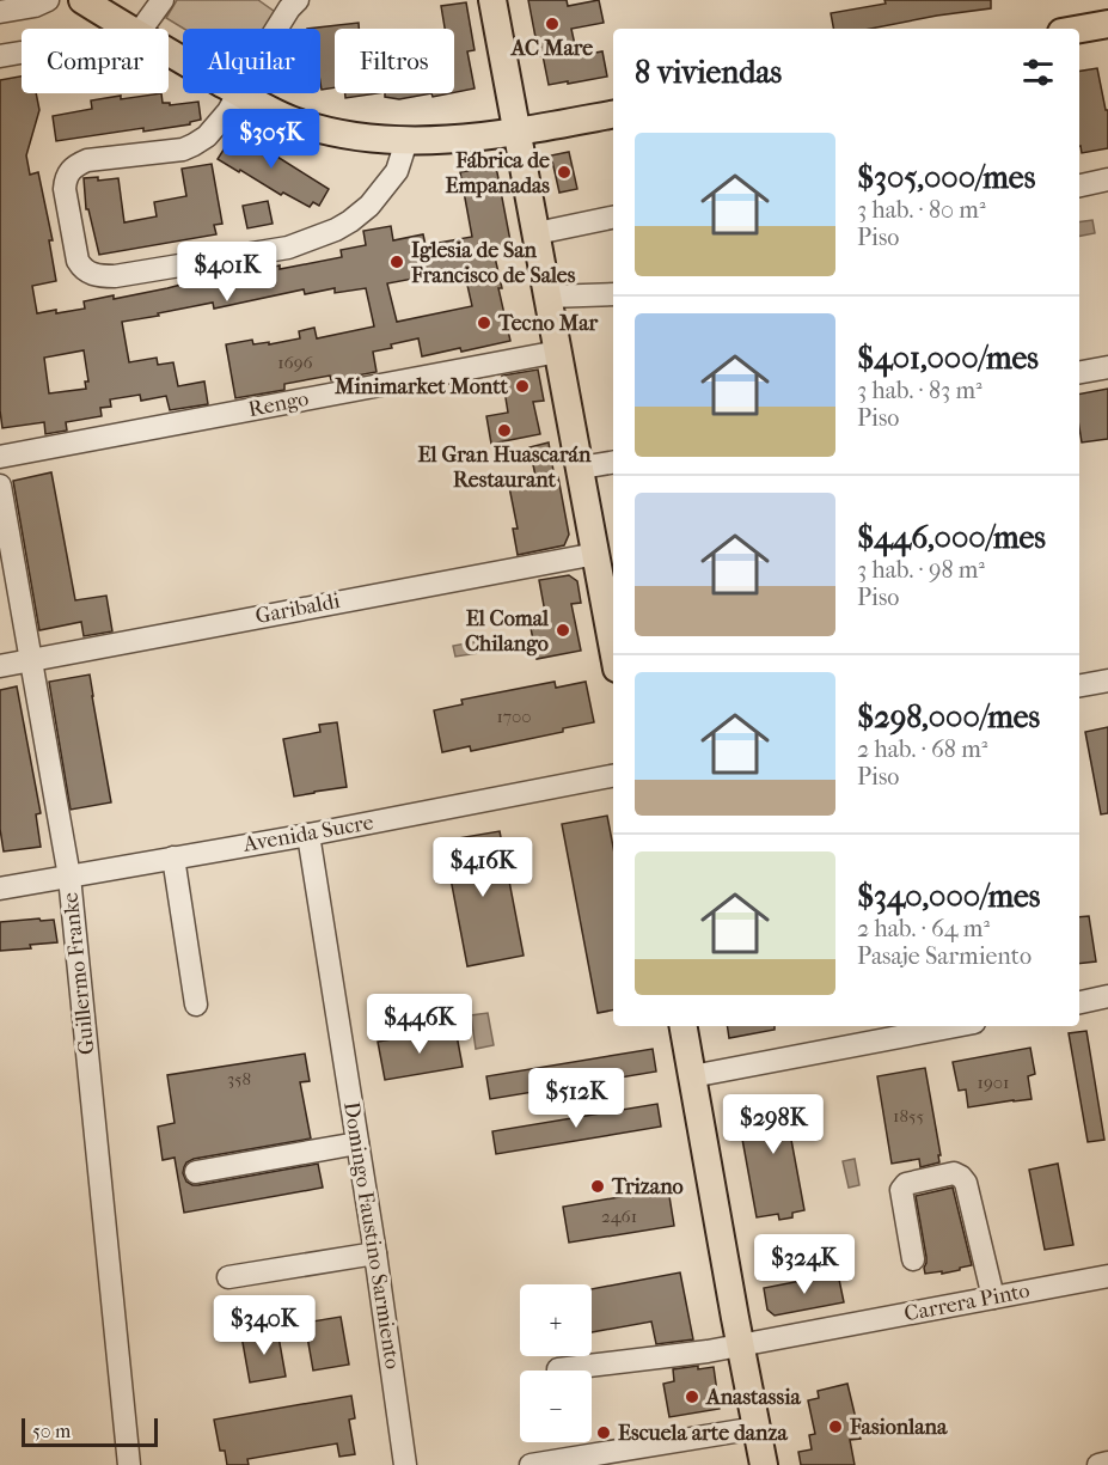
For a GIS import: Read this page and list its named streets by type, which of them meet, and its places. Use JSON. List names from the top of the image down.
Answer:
{
  "streets": {
    "street": [
      "Rengo",
      "Garibaldi",
      "Avenida Sucre",
      "Guillermo Franke",
      "Domingo Faustino Sarmiento",
      "Carrera Pinto"
    ]
  },
  "crossings": [
    ["Garibaldi", "Guillermo Franke"],
    ["Avenida Sucre", "Guillermo Franke"],
    ["Avenida Sucre", "Domingo Faustino Sarmiento"]
  ],
  "places": [
    "AC Mare",
    "Fábrica de Empanadas",
    "Iglesia de San Francisco de Sales",
    "Tecno Mar",
    "Minimarket Montt",
    "El Gran Huascarán Restaurant",
    "El Comal Chilango",
    "Trizano",
    "Anastassia",
    "Fasionlana",
    "Escuela arte danza"
  ],
  "house_numbers": [
    "1696",
    "1700",
    "358",
    "1901",
    "1855",
    "2461"
  ],
  "scale_bar": "50 m",
  "page": {
    "chip": ["Comprar", "Alquilar", "Filtros"],
    "heading": "8 viviendas",
    "price": [
      "$305K",
      "$401K",
      "$416K",
      "$446K",
      "$512K",
      "$298K",
      "$324K",
      "$340K"
    ],
    "list": [
      {
        "name": "$305,000/mes",
        "note": "3 hab. · 80 m² · Piso"
      },
      {
        "name": "$401,000/mes",
        "note": "3 hab. · 83 m² · Piso"
      },
      {
        "name": "$446,000/mes",
        "note": "3 hab. · 98 m² · Piso"
      },
      {
        "name": "$298,000/mes",
        "note": "2 hab. · 68 m² · Piso"
      },
      {
        "name": "$340,000/mes",
        "note": "2 hab. · 64 m² · Pasaje Sarmiento"
      }
    ],
    "map_buttons": ["+", "−"],
    "scale": "50 m"
  }
}
